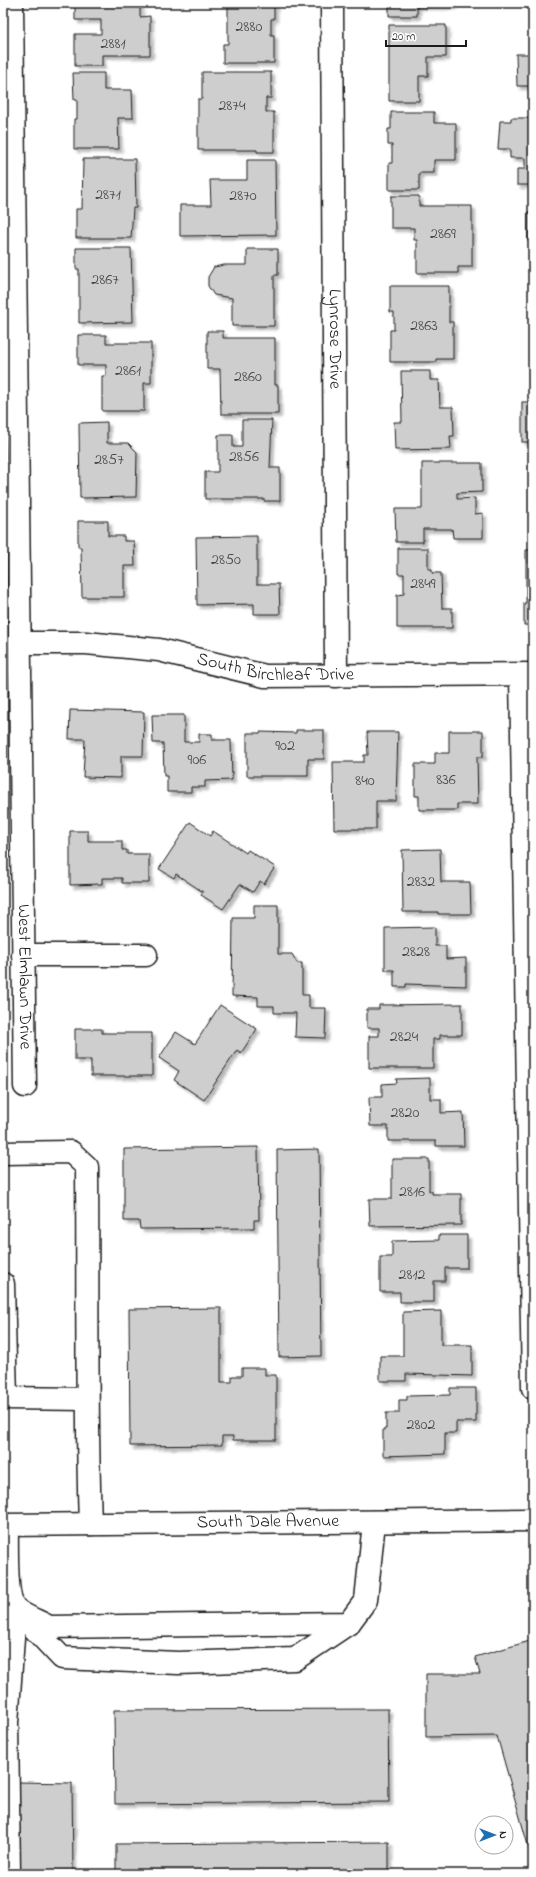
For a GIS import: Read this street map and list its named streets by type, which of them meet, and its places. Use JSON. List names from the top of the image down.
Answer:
{
  "streets": {
    "street": [
      "Lynrose Drive",
      "South Birchleaf Drive",
      "West Elmlawn Drive",
      "South Dale Avenue"
    ]
  },
  "crossings": [
    ["Lynrose Drive", "South Birchleaf Drive"],
    ["South Birchleaf Drive", "West Elmlawn Drive"]
  ],
  "house_numbers": [
    "2880",
    "2881",
    "2874",
    "2871",
    "2870",
    "2869",
    "2867",
    "2863",
    "2861",
    "2860",
    "2856",
    "2857",
    "2850",
    "2849",
    "902",
    "906",
    "836",
    "840",
    "2832",
    "2828",
    "2824",
    "2820",
    "2816",
    "2812",
    "2802"
  ],
  "scale_bar": "20 m",
  "north": "right"
}
